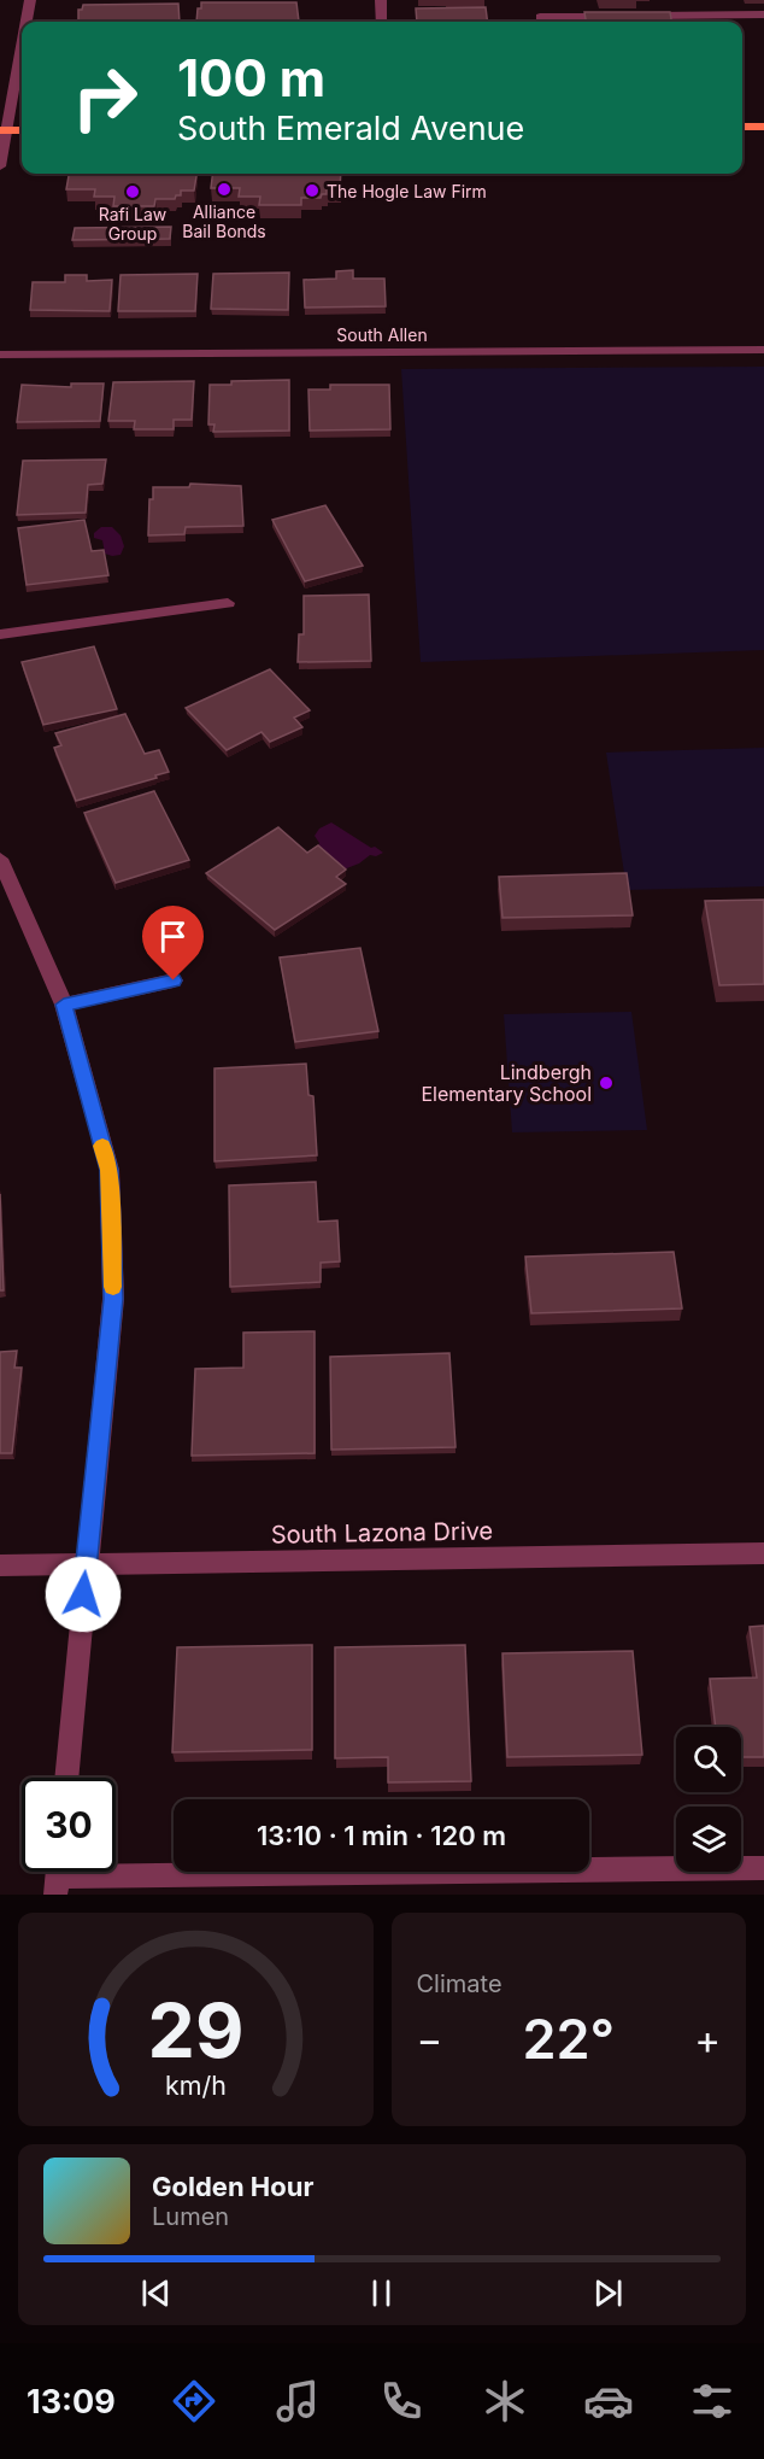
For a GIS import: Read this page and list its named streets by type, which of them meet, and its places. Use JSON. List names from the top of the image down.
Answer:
{
  "streets": {
    "street": ["South Allen", "South Lazona Drive"]
  },
  "places": [
    "Alliance Bail Bonds",
    "The Hogle Law Firm",
    "Rafi Law Group",
    "Lindbergh Elementary School"
  ],
  "page": {
    "turn": ["100 m", "South Emerald Avenue"],
    "limit": "30",
    "trip": "13:10 · 1 min · 120 m",
    "tile": "Climate",
    "heat": ["−", "22°", "+"],
    "song": ["Golden Hour", "Lumen"],
    "tabs": "13:09",
    "gauge": ["29", "km/h"]
  }
}
